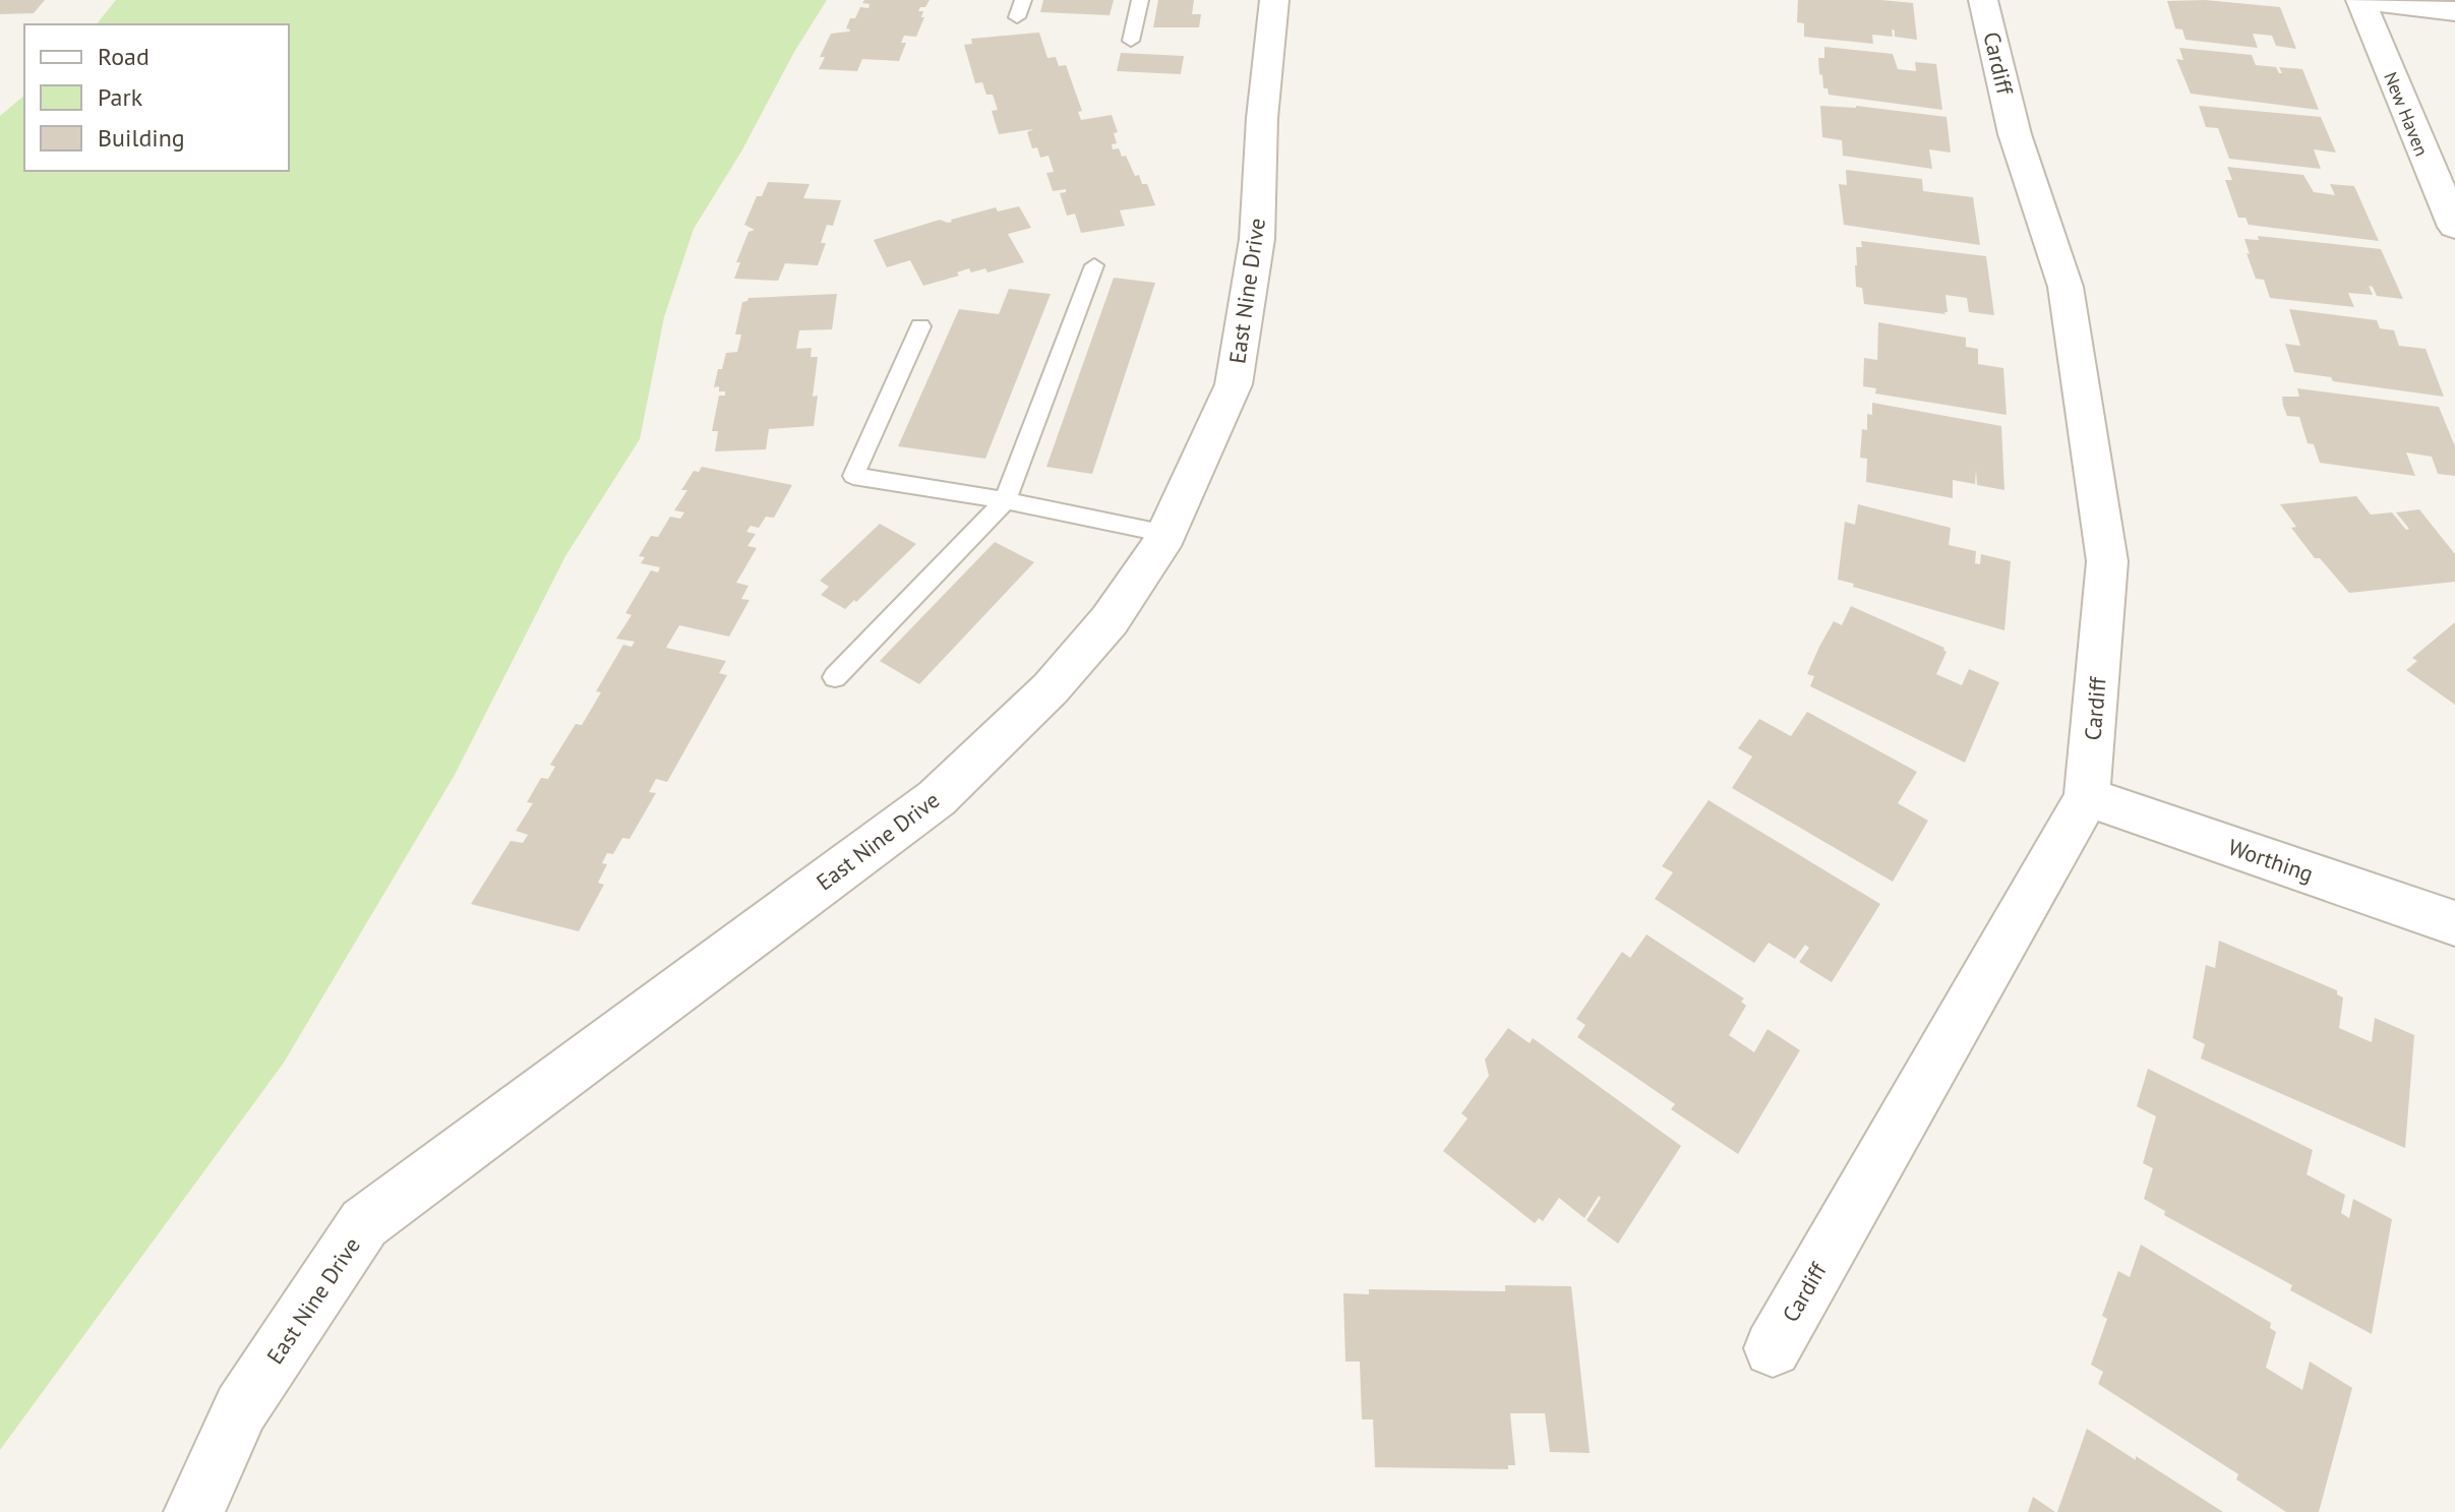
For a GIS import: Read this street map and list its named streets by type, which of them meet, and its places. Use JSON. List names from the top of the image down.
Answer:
{
  "streets": {
    "street": [
      "Cardiff",
      "New Haven",
      "East Nine Drive",
      "Worthing"
    ]
  },
  "crossings": [
    ["Cardiff", "Worthing"]
  ],
  "legend": ["Road", "Park", "Building"]
}
